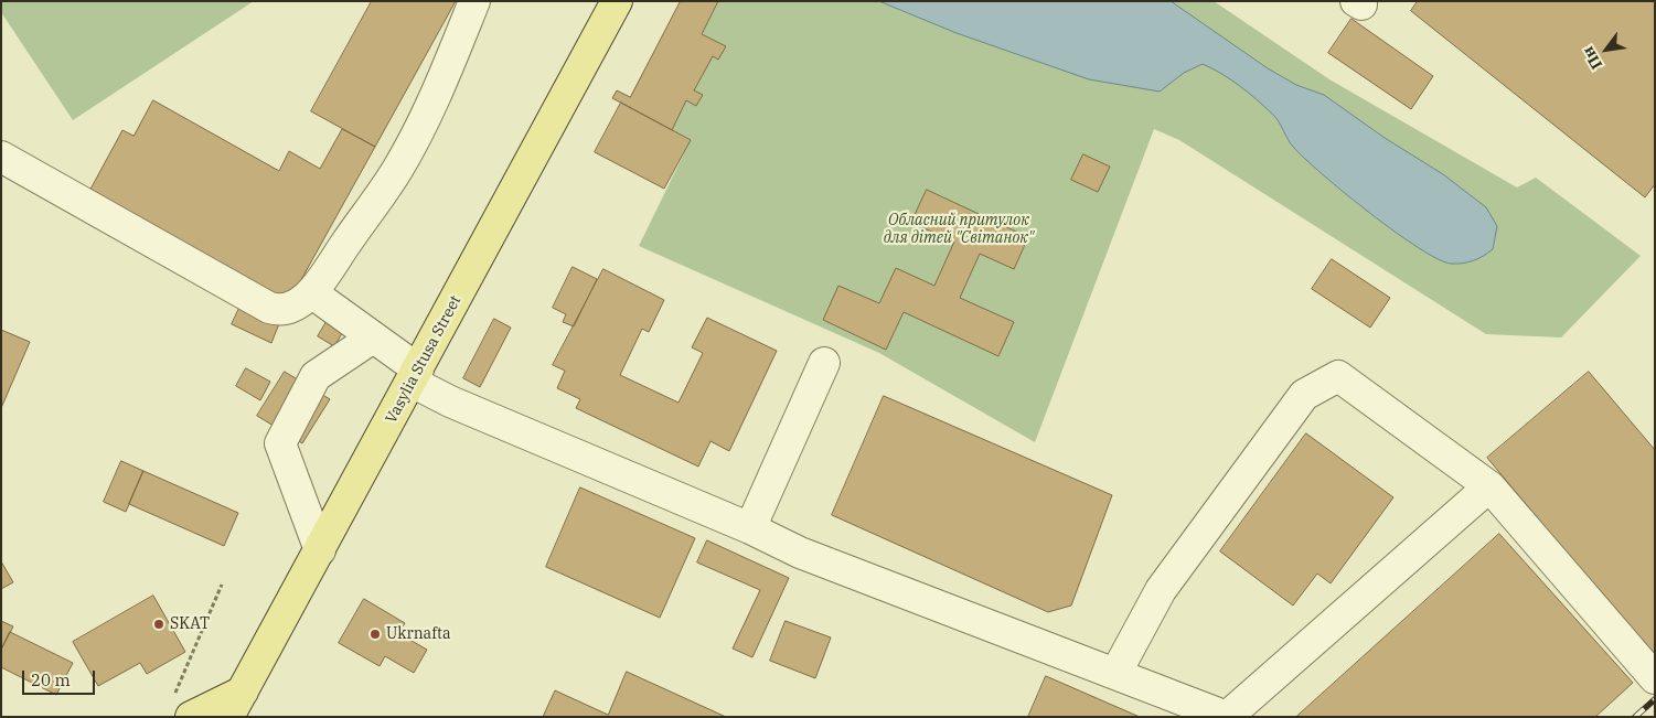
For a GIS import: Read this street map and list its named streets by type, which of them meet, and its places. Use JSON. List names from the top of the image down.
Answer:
{
  "streets": {
    "main road": ["Vasylia Stusa Street"]
  },
  "parks": ["Обласний притулок для дітей \"Світанок\""],
  "places": ["SKAT", "Ukrnafta"],
  "scale_bar": "20 m",
  "north": "bottom left"
}
